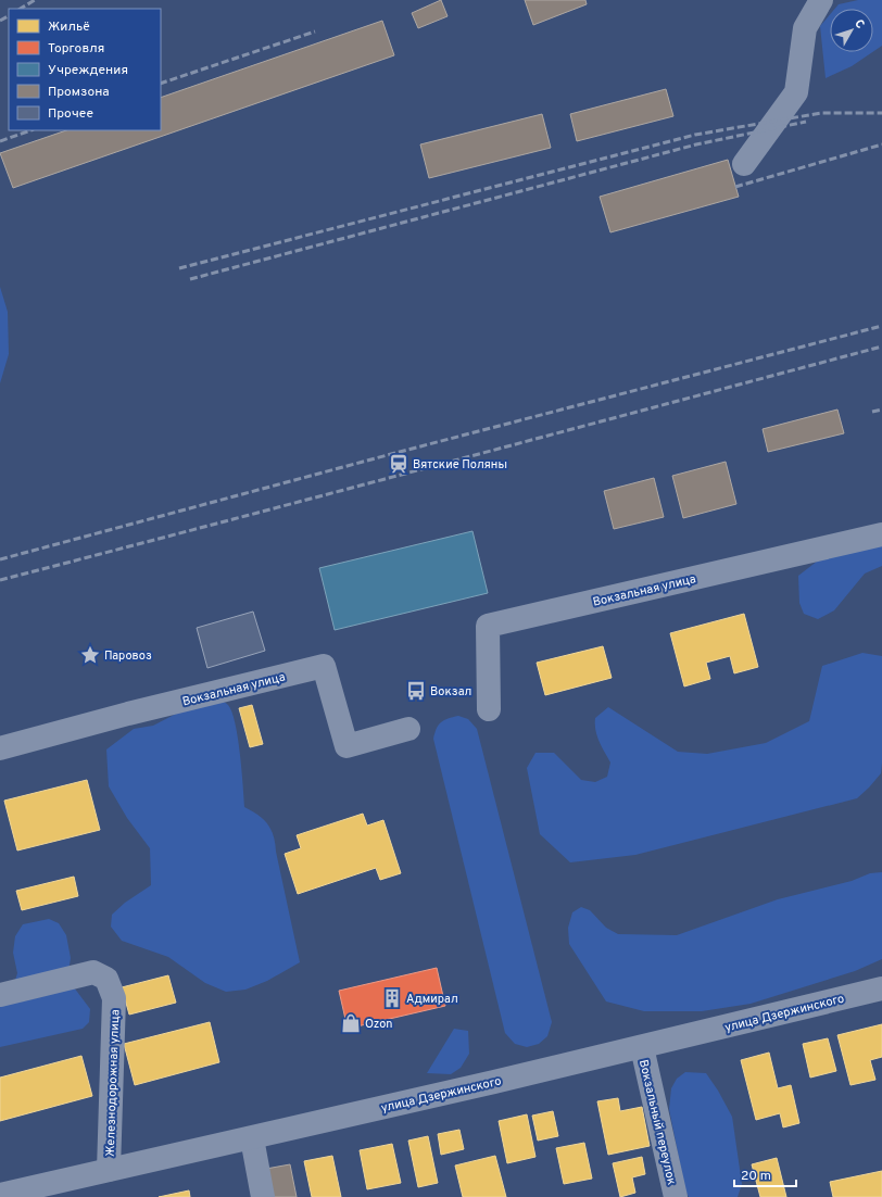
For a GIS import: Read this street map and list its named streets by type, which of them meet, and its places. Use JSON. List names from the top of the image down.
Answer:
{
  "streets": {
    "street": [
      "Вокзальная улица",
      "улица Дзержинского",
      "Железнодорожная улица",
      "Вокзальный переулок"
    ]
  },
  "crossings": [
    ["улица Дзержинского", "Железнодорожная улица"],
    ["улица Дзержинского", "Вокзальный переулок"]
  ],
  "places": {
    "station": ["Вятские Поляны"],
    "place": ["Паровоз"],
    "bus stop": ["Вокзал"],
    "building": ["Адмирал"],
    "shop": ["Ozon"]
  },
  "legend": [
    "Жильё",
    "Торговля",
    "Учреждения",
    "Промзона",
    "Прочее"
  ],
  "scale_bar": "20 m",
  "north": "top right"
}
